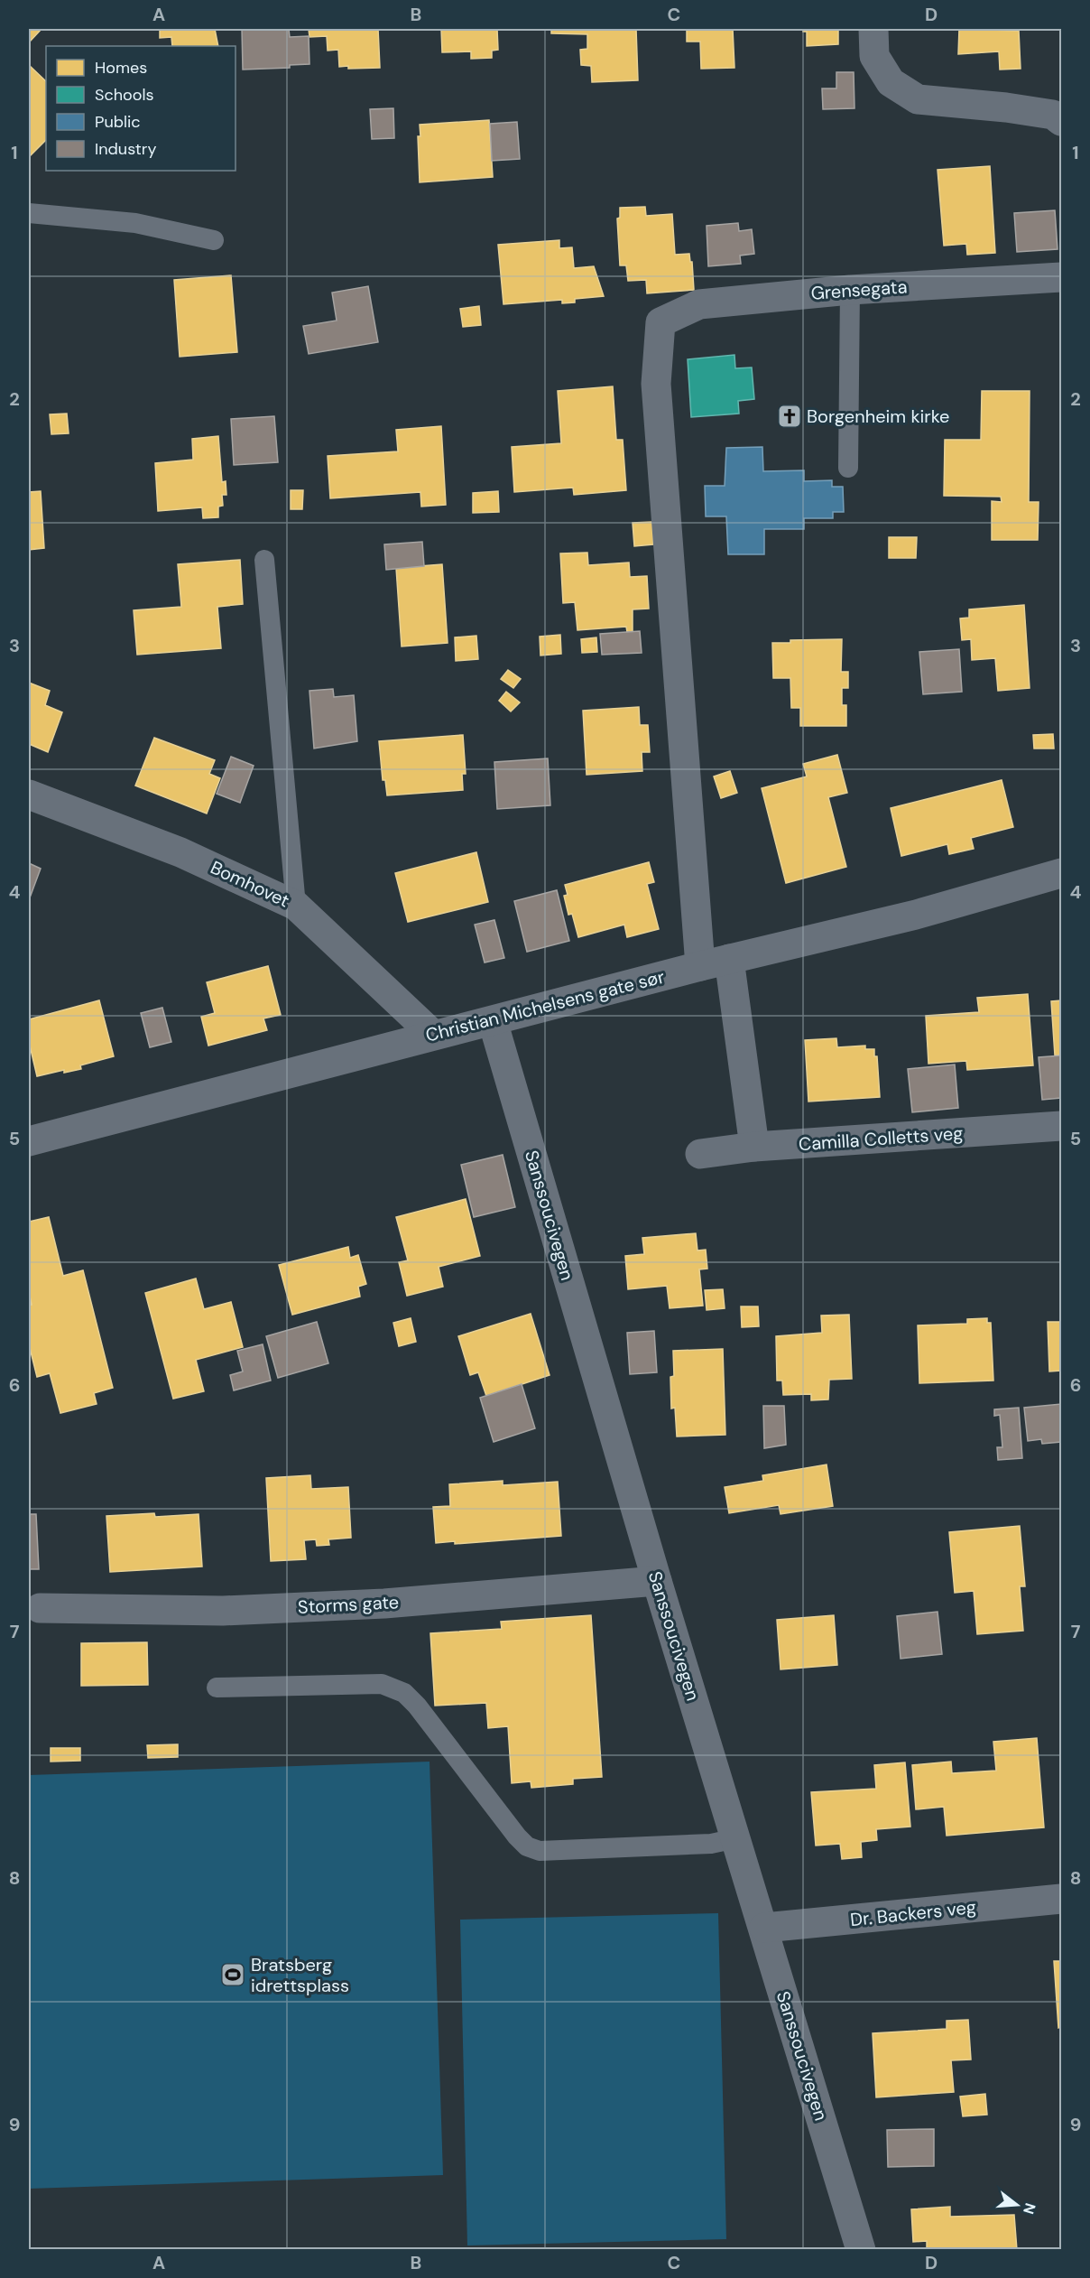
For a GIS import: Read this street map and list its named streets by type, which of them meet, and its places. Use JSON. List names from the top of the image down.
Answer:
{
  "streets": {
    "street": [
      "Grensegata",
      "Bomhovet",
      "Christian Michelsens gate sør",
      "Camilla Colletts veg",
      "Sanssoucivegen",
      "Storms gate",
      "Dr. Backers veg"
    ]
  },
  "crossings": [
    ["Grensegata", "Christian Michelsens gate sør"],
    ["Bomhovet", "Christian Michelsens gate sør"],
    ["Christian Michelsens gate sør", "Sanssoucivegen"],
    ["Sanssoucivegen", "Storms gate"],
    ["Sanssoucivegen", "Dr. Backers veg"]
  ],
  "places": {
    "church": ["Borgenheim kirke"],
    "sports": ["Bratsberg idrettsplass"]
  },
  "legend": [
    "Homes",
    "Schools",
    "Public",
    "Industry"
  ],
  "north": "right",
  "grid": {
    "columns": [
      "A",
      "B",
      "C",
      "D"
    ],
    "rows": [
      "1",
      "2",
      "3",
      "4",
      "5",
      "6",
      "7",
      "8",
      "9"
    ]
  }
}
